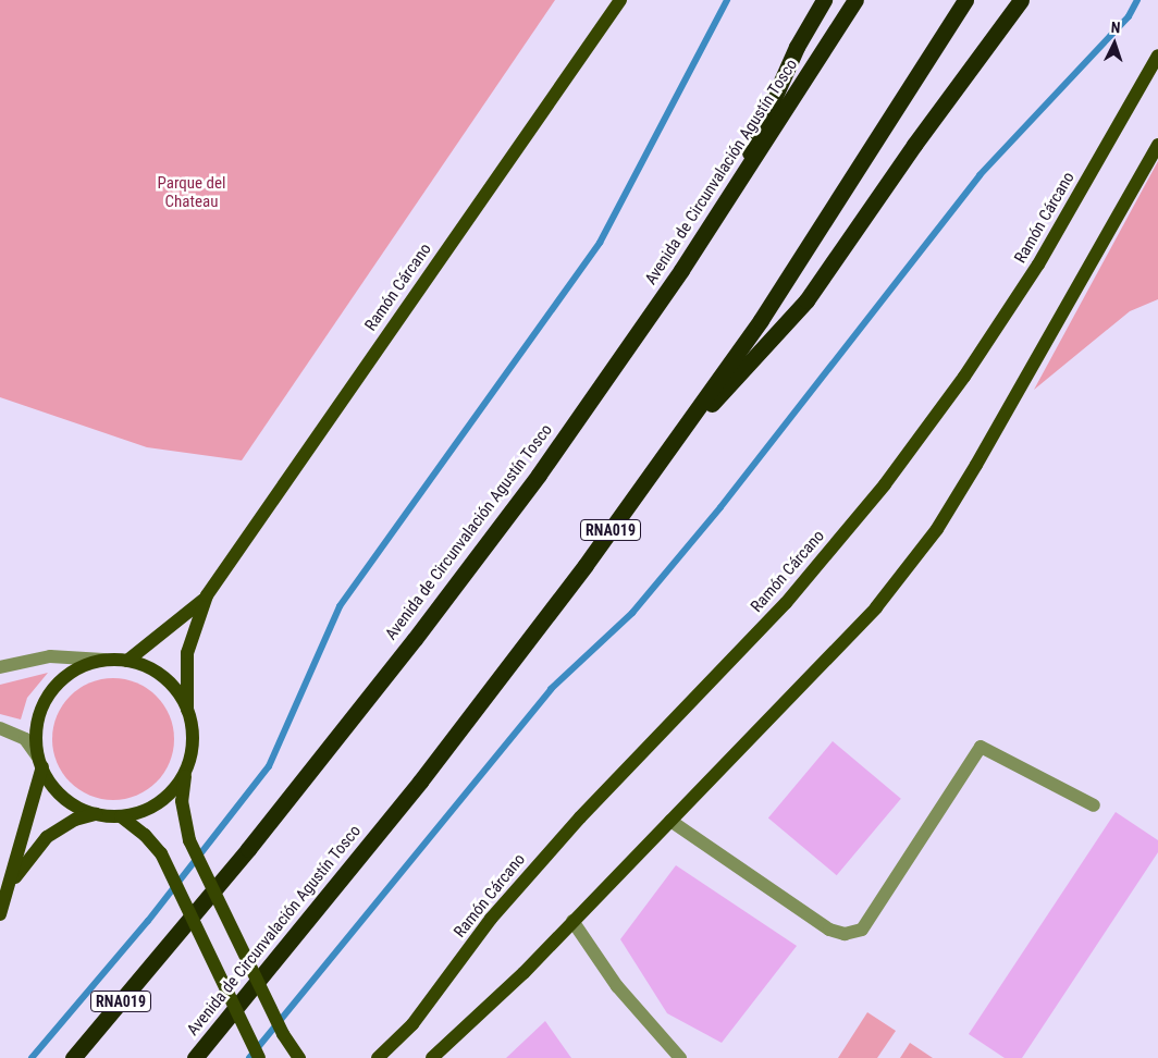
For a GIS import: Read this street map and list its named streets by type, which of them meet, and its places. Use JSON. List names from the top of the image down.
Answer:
{
  "streets": {
    "highway": ["Avenida de Circunvalación Agustín Tosco", "RNA019"],
    "main road": ["Ramón Cárcano"]
  },
  "parks": ["Parque del Chateau"],
  "north": "top"
}
